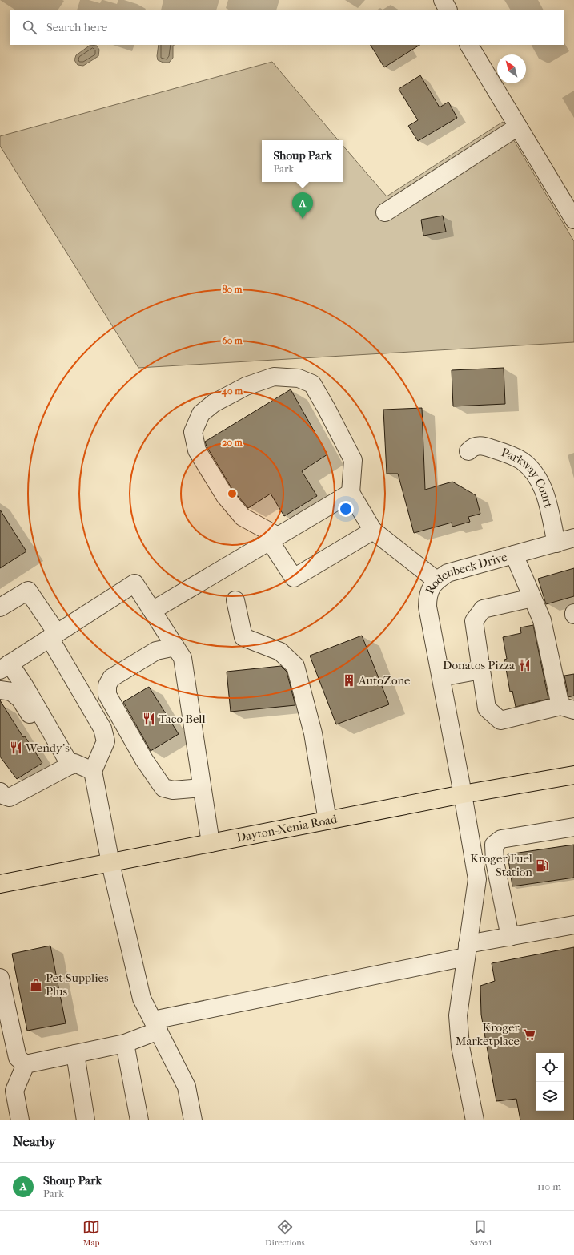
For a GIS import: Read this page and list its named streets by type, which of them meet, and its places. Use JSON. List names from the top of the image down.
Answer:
{
  "streets": {
    "main road": ["Dayton-Xenia Road"],
    "street": ["Parkway Court", "Rodenbeck Drive"]
  },
  "crossings": [
    ["Parkway Court", "Rodenbeck Drive"],
    ["Rodenbeck Drive", "Dayton-Xenia Road"]
  ],
  "places": {
    "restaurant": ["Donatos Pizza", "Taco Bell", "Wendy's"],
    "building": ["AutoZone"],
    "fuel station": ["Kroger Fuel Station"],
    "shop": ["Pet Supplies Plus"],
    "supermarket": ["Kroger Marketplace"]
  },
  "north": "top left",
  "page": {
    "search": "Search here",
    "popup": ["Shoup Park", "Park"],
    "pins": "A",
    "heading": "Nearby",
    "list": [
      {
        "mark": "A",
        "name": "Shoup Park",
        "note": "Park",
        "value": "110 m"
      }
    ],
    "nav": ["Map", "Directions", "Saved"]
  },
  "rings": [
    "80 m",
    "60 m",
    "40 m",
    "20 m"
  ]
}
